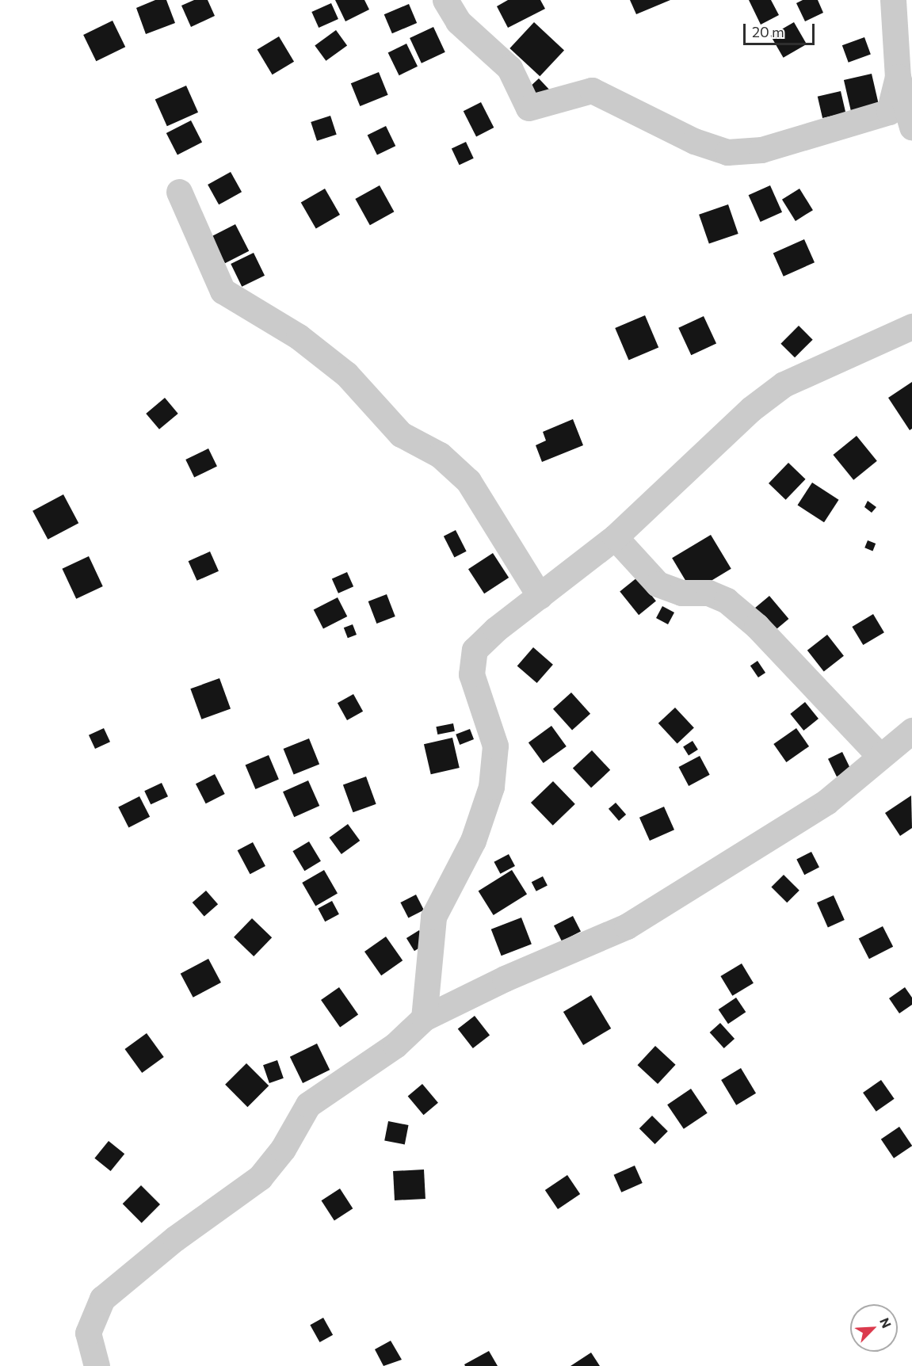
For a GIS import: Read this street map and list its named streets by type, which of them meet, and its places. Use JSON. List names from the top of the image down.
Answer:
{
  "scale_bar": "20 m",
  "north": "top right"
}
